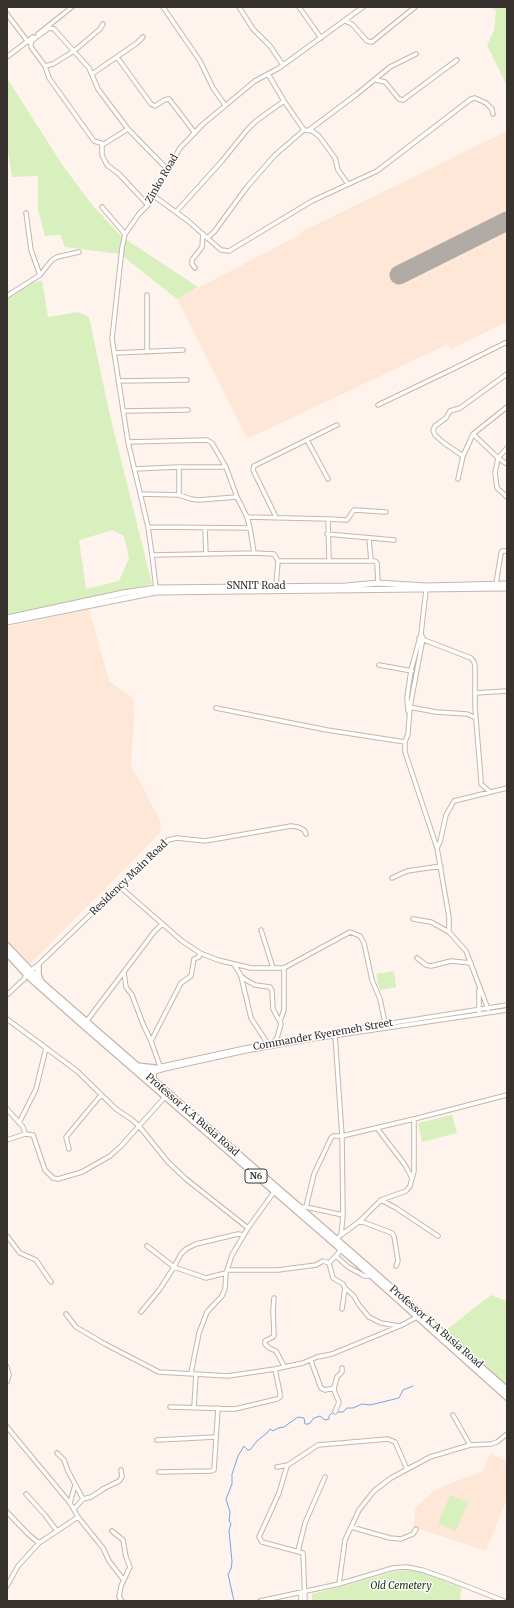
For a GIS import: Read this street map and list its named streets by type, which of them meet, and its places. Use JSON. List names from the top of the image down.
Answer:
{
  "streets": {
    "main road": ["Professor K.A Busia Road", "N6"],
    "street": [
      "Zinko Road",
      "SNNIT Road",
      "Residency Main Road",
      "Commander Kyeremeh Street"
    ]
  },
  "crossings": [
    ["Zinko Road", "SNNIT Road"],
    ["Residency Main Road", "Professor K.A Busia Road"],
    ["Commander Kyeremeh Street", "Professor K.A Busia Road"]
  ],
  "parks": ["Old Cemetery"]
}
